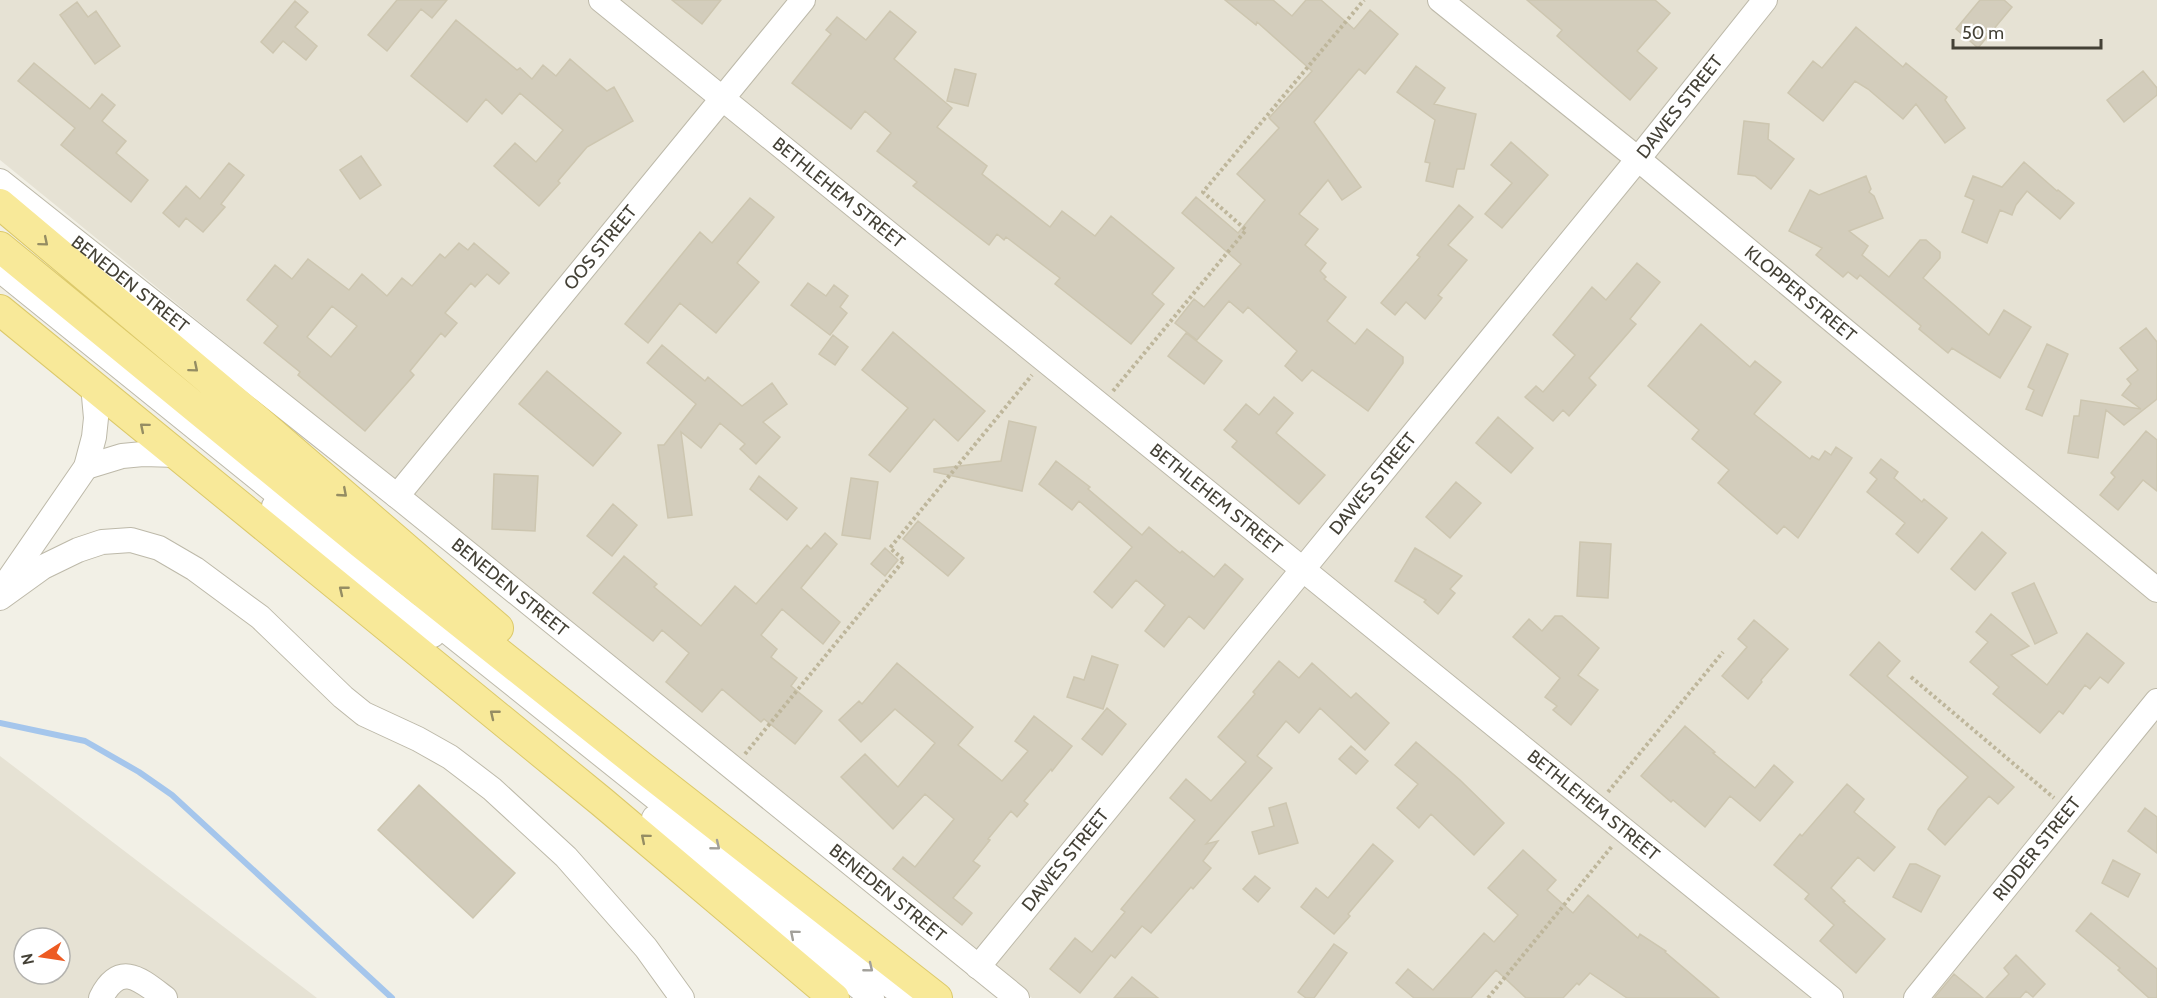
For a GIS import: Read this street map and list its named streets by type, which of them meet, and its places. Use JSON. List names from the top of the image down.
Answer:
{
  "streets": {
    "street": [
      "DAWES STREET",
      "BETHLEHEM STREET",
      "OOS STREET",
      "BENEDEN STREET",
      "KLOPPER STREET",
      "RIDDER STREET"
    ]
  },
  "crossings": [
    ["DAWES STREET", "BETHLEHEM STREET"],
    ["DAWES STREET", "BENEDEN STREET"],
    ["DAWES STREET", "KLOPPER STREET"],
    ["BETHLEHEM STREET", "OOS STREET"],
    ["OOS STREET", "BENEDEN STREET"]
  ],
  "scale_bar": "50 m",
  "north": "left"
}
